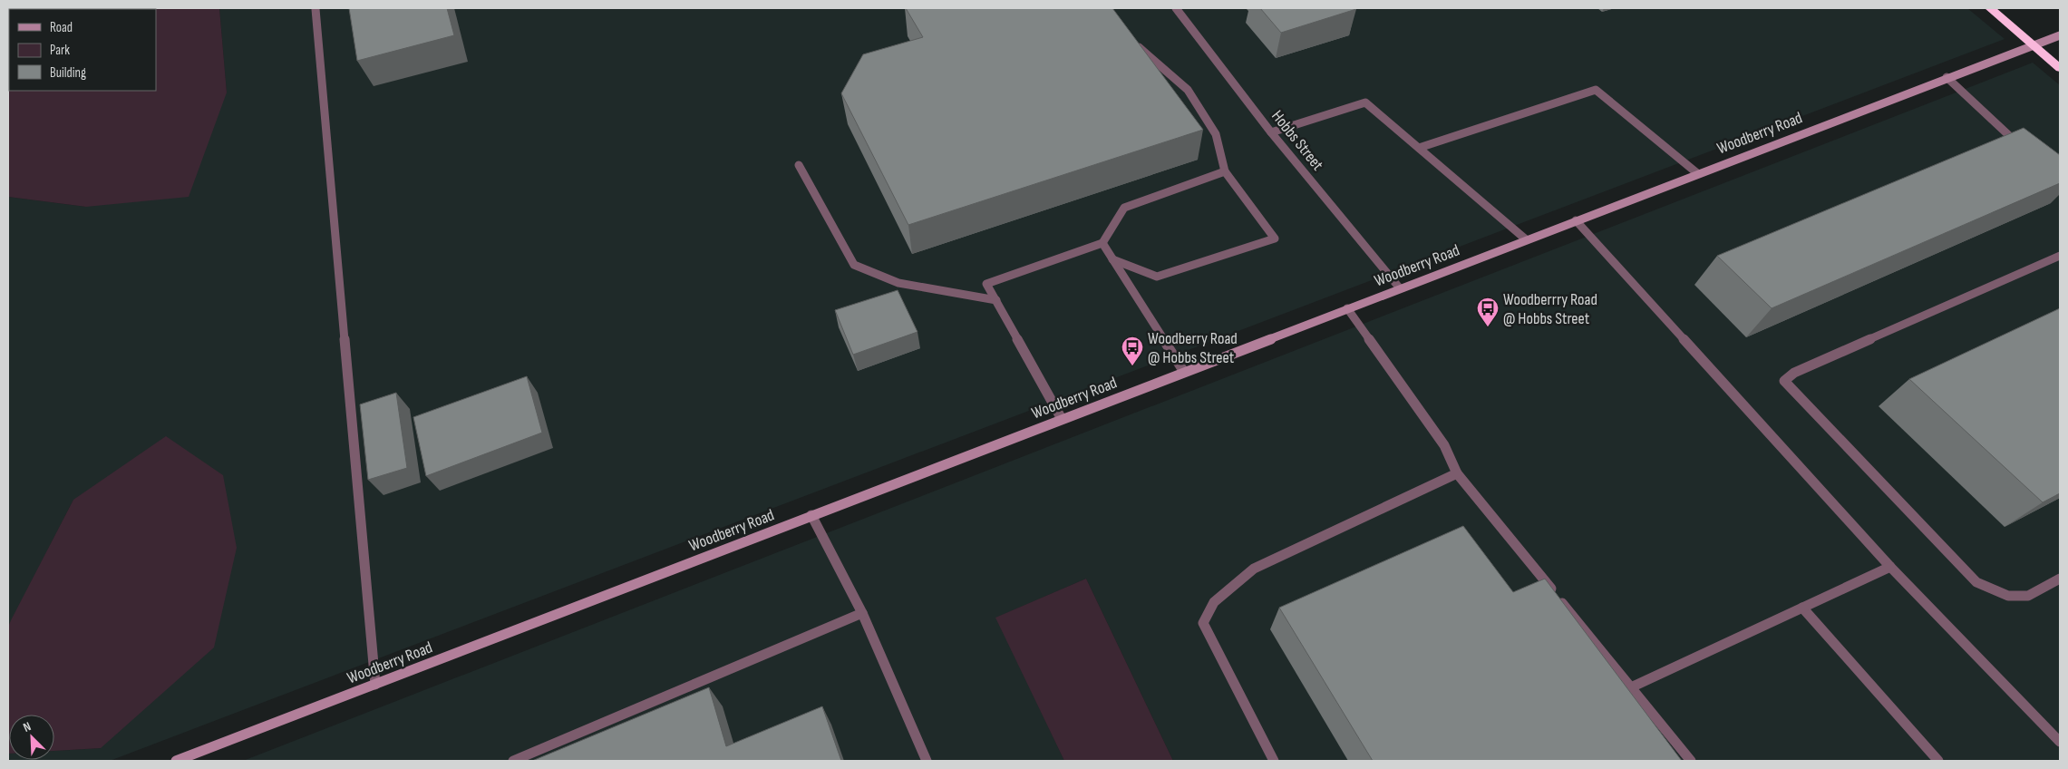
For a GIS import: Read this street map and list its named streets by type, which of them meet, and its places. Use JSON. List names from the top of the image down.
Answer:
{
  "streets": {
    "street": ["Woodberry Road", "Hobbs Street"]
  },
  "crossings": [
    ["Woodberry Road", "Hobbs Street"]
  ],
  "places": {
    "bus stop": ["Woodberrry Road @ Hobbs Street", "Woodberry Road @ Hobbs Street"]
  },
  "legend": ["Road", "Park", "Building"],
  "north": "top left"
}
